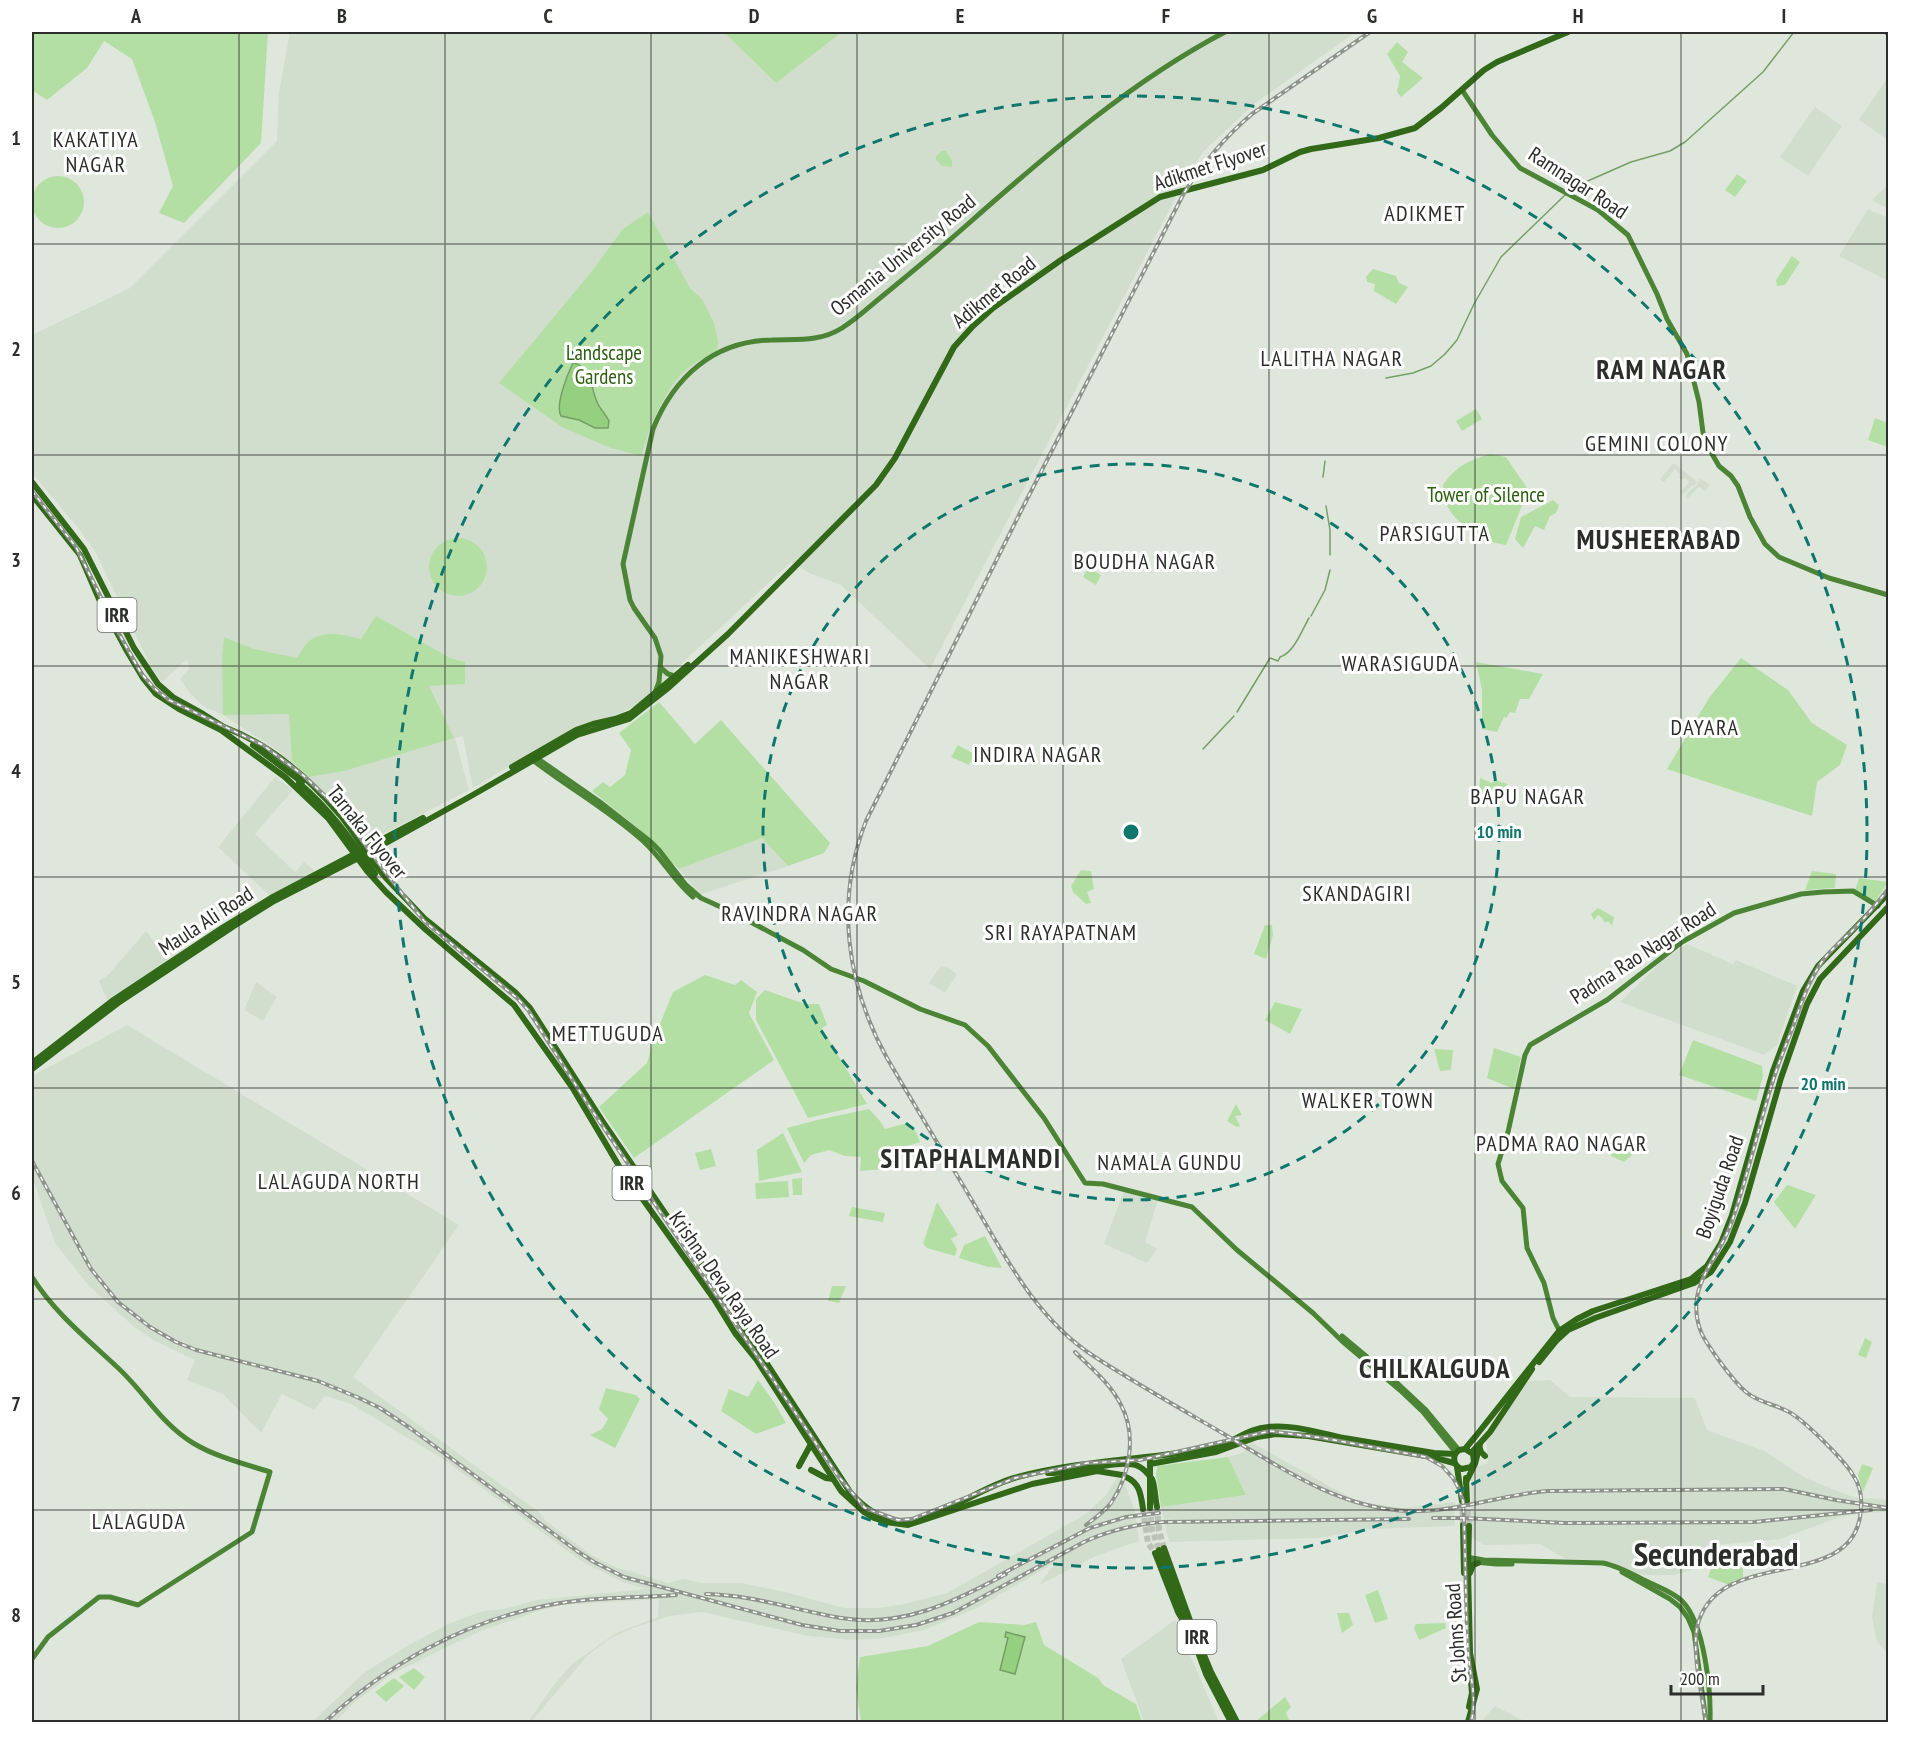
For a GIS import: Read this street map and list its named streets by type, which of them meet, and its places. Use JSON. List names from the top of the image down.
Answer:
{
  "streets": {
    "main road": [
      "Adikmet Flyover",
      "Ramnagar Road",
      "Osmania University Road",
      "Adikmet Road",
      "IRR",
      "Tarnaka Flyover",
      "Maula Ali Road",
      "Padma Rao Nagar Road",
      "Boyiguda Road",
      "Krishna Deva Raya Road",
      "St Johns Road"
    ]
  },
  "crossings": [
    ["Adikmet Flyover", "Ramnagar Road"],
    ["Adikmet Flyover", "Adikmet Road"],
    ["Osmania University Road", "Adikmet Road"],
    ["IRR", "Tarnaka Flyover"],
    ["IRR", "Krishna Deva Raya Road"],
    ["Tarnaka Flyover", "Krishna Deva Raya Road"],
    ["Maula Ali Road", "Krishna Deva Raya Road"],
    ["Padma Rao Nagar Road", "Boyiguda Road"]
  ],
  "districts": [
    "KAKATIYA NAGAR",
    "ADIKMET",
    "LALITHA NAGAR",
    "RAM NAGAR",
    "GEMINI COLONY",
    "PARSIGUTTA",
    "MUSHEERABAD",
    "BOUDHA NAGAR",
    "MANIKESHWARI NAGAR",
    "WARASIGUDA",
    "DAYARA",
    "INDIRA NAGAR",
    "BAPU NAGAR",
    "SKANDAGIRI",
    "RAVINDRA NAGAR",
    "SRI RAYAPATNAM",
    "METTUGUDA",
    "WALKER TOWN",
    "PADMA RAO NAGAR",
    "SITAPHALMANDI",
    "NAMALA GUNDU",
    "LALAGUDA NORTH",
    "CHILKALGUDA",
    "LALAGUDA",
    "Secunderabad"
  ],
  "parks": ["Landscape Gardens", "Tower of Silence"],
  "scale_bar": "200 m",
  "grid": {
    "columns": [
      "A",
      "B",
      "C",
      "D",
      "E",
      "F",
      "G",
      "H",
      "I"
    ],
    "rows": [
      "1",
      "2",
      "3",
      "4",
      "5",
      "6",
      "7",
      "8"
    ]
  },
  "rings": ["10 min", "20 min"]
}
